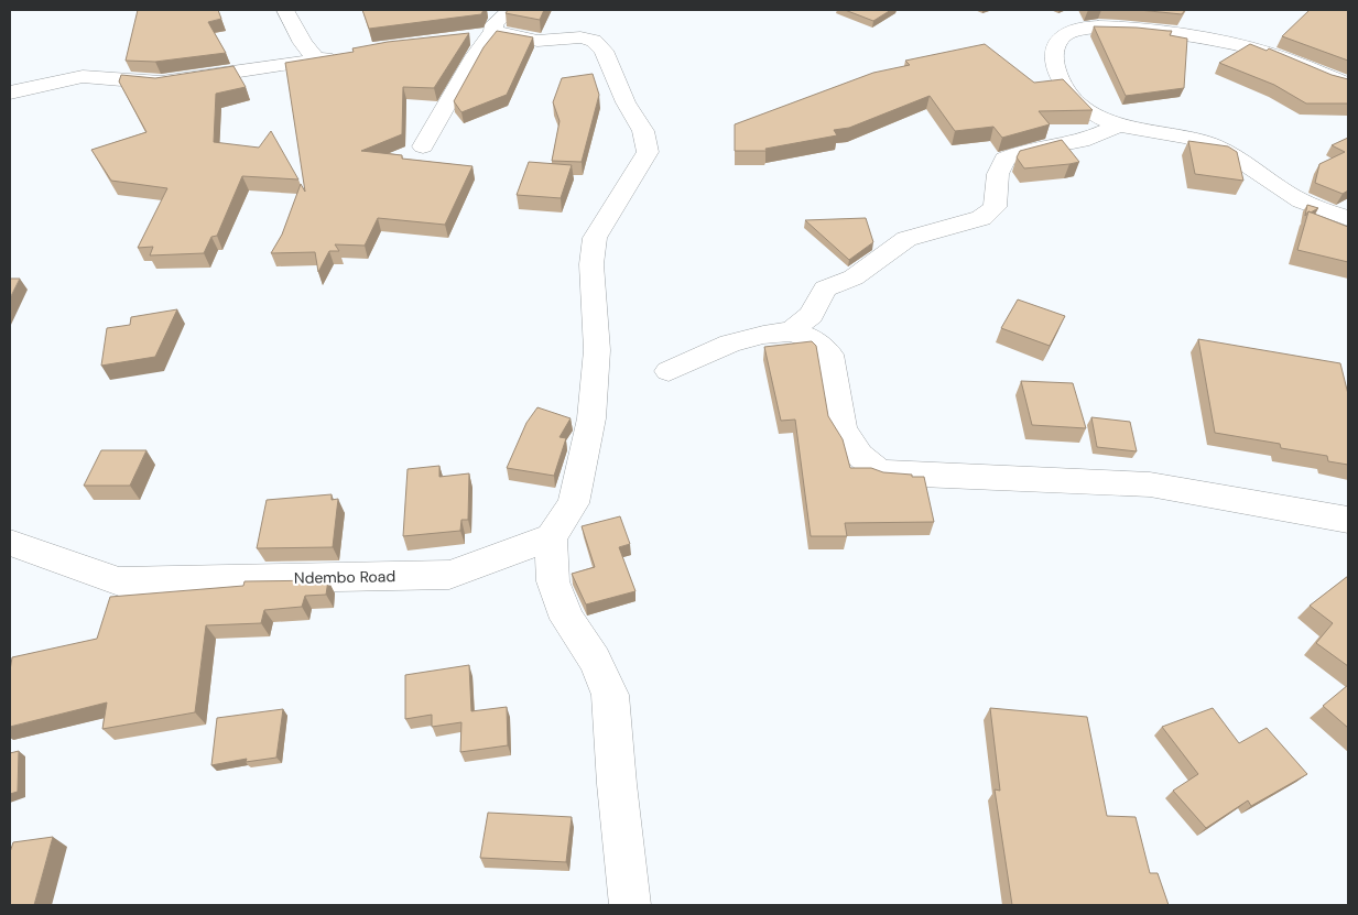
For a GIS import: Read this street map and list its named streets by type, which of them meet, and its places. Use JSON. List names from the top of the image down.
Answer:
{
  "streets": {
    "street": ["Ndembo Road"]
  }
}
